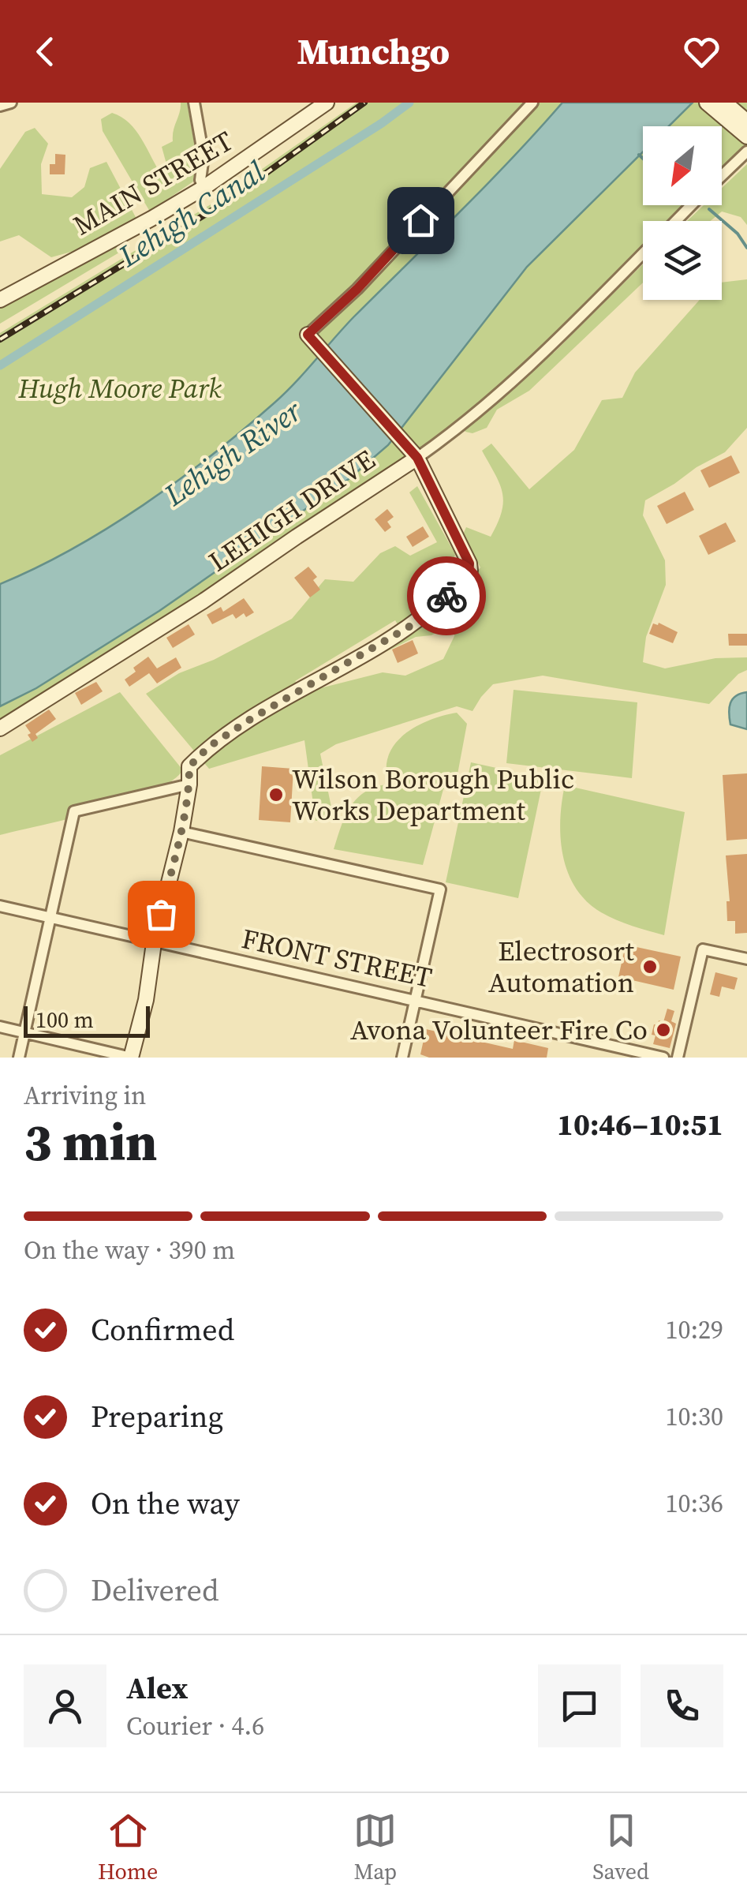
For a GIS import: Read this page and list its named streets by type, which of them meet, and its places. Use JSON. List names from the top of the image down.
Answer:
{
  "streets": {
    "street": ["MAIN STREET", "LEHIGH DRIVE", "FRONT STREET"]
  },
  "water": ["Lehigh Canal", "Lehigh River"],
  "parks": ["Hugh Moore Park"],
  "places": ["Wilson Borough Public Works Department", "Electrosort Automation", "Avona Volunteer Fire Co"],
  "scale_bar": "100 m",
  "north": "bottom left",
  "page": {
    "header": "Munchgo",
    "scale": "100 m",
    "heading": ["3 min", "Arriving in", "10:46–10:51"],
    "panel": ["Alex", "Courier · 4.6"],
    "bar": "On the way · 390 m",
    "list": [
      ["Confirmed", "10:29"],
      ["Preparing", "10:30"],
      ["On the way", "10:36"],
      "Delivered"
    ],
    "tabs": ["Home", "Map", "Saved"]
  }
}
